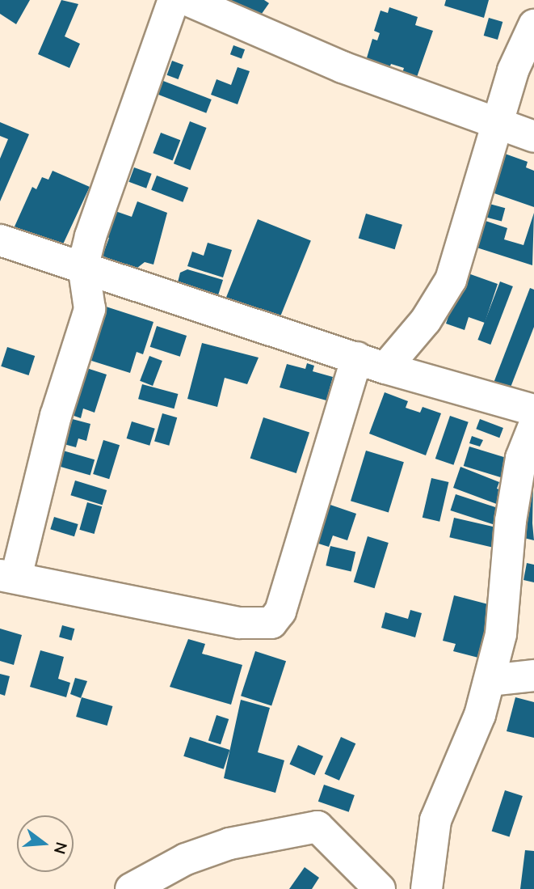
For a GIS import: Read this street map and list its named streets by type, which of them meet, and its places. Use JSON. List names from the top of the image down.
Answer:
{
  "north": "right"
}
